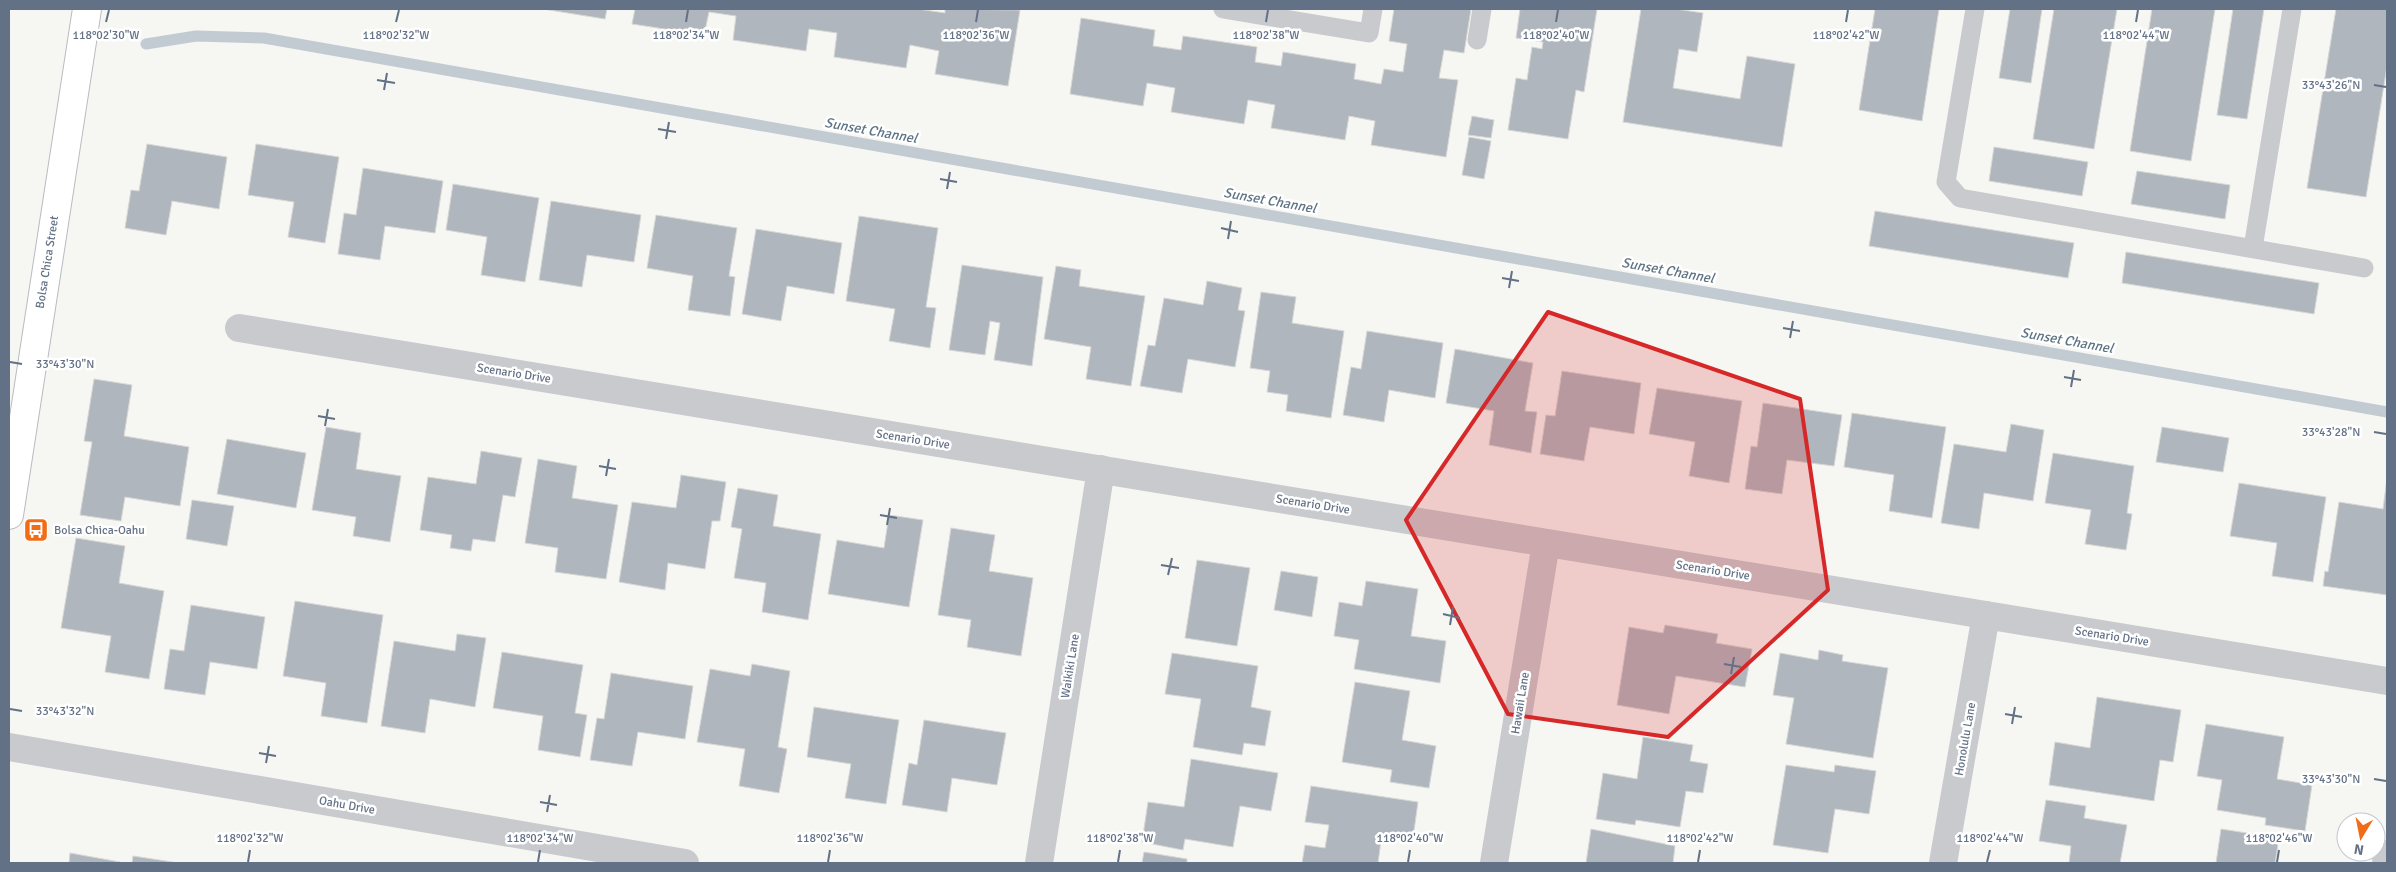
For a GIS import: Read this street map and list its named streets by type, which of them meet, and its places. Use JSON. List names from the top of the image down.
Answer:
{
  "streets": {
    "main road": ["Bolsa Chica Street"],
    "street": [
      "Scenario Drive",
      "Waikiki Lane",
      "Hawaii Lane",
      "Honolulu Lane",
      "Oahu Drive"
    ]
  },
  "crossings": [
    ["Scenario Drive", "Waikiki Lane"],
    ["Scenario Drive", "Hawaii Lane"],
    ["Scenario Drive", "Honolulu Lane"]
  ],
  "water": ["Sunset Channel"],
  "places": {
    "bus stop": ["Bolsa Chica-Oahu"]
  },
  "north": "bottom",
  "coordinates": [
    "118°02'30\"W",
    "118°02'32\"W",
    "118°02'34\"W",
    "118°02'36\"W",
    "118°02'38\"W",
    "118°02'40\"W",
    "118°02'42\"W",
    "118°02'44\"W",
    "33°43'26\"N",
    "33°43'30\"N",
    "33°43'28\"N",
    "33°43'32\"N",
    "118°02'46\"W"
  ]
}
